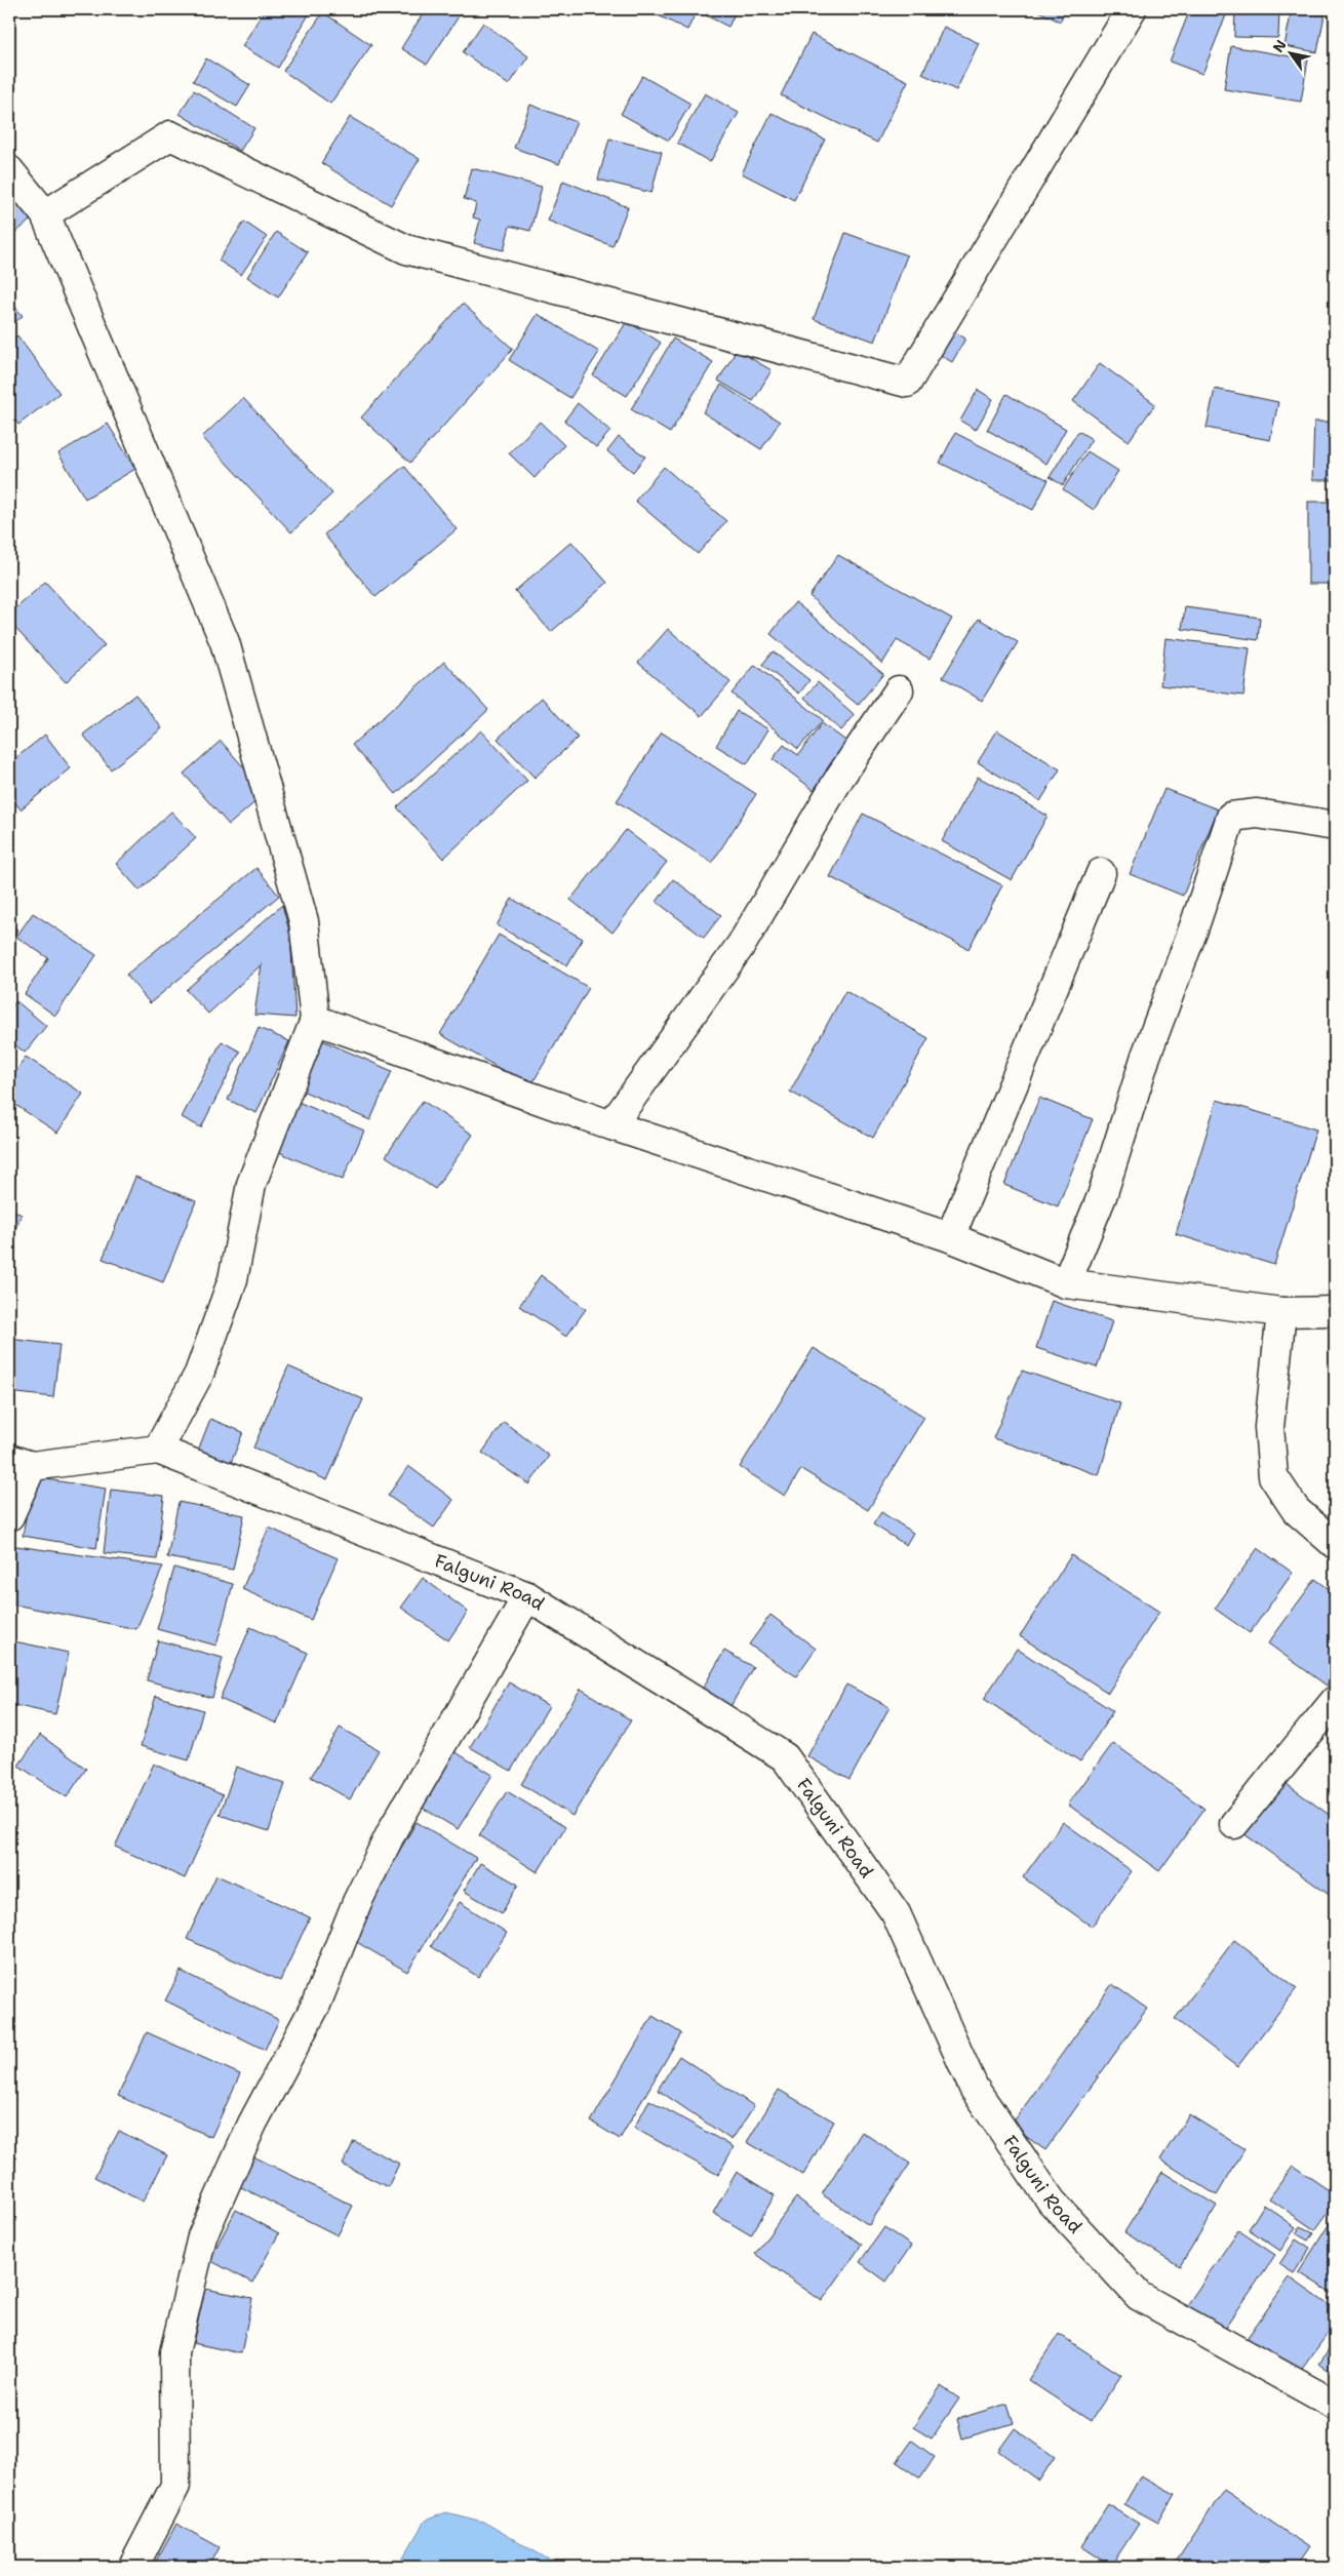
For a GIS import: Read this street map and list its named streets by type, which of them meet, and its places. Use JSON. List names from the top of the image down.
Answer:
{
  "streets": {
    "street": ["Falguni Road"]
  },
  "north": "top left"
}
